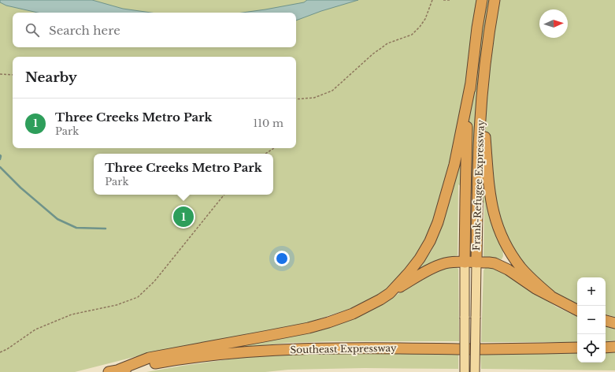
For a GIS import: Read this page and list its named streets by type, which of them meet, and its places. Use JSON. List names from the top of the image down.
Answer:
{
  "streets": {
    "highway": ["Frank-Refugee Expressway", "Southeast Expressway"]
  },
  "north": "right",
  "page": {
    "search": "Search here",
    "heading": "Nearby",
    "list": [
      {
        "mark": "1",
        "name": "Three Creeks Metro Park",
        "note": "Park",
        "value": "110 m"
      }
    ],
    "popup": ["Three Creeks Metro Park", "Park"],
    "pins": "1",
    "map_buttons": ["+", "−"]
  }
}
